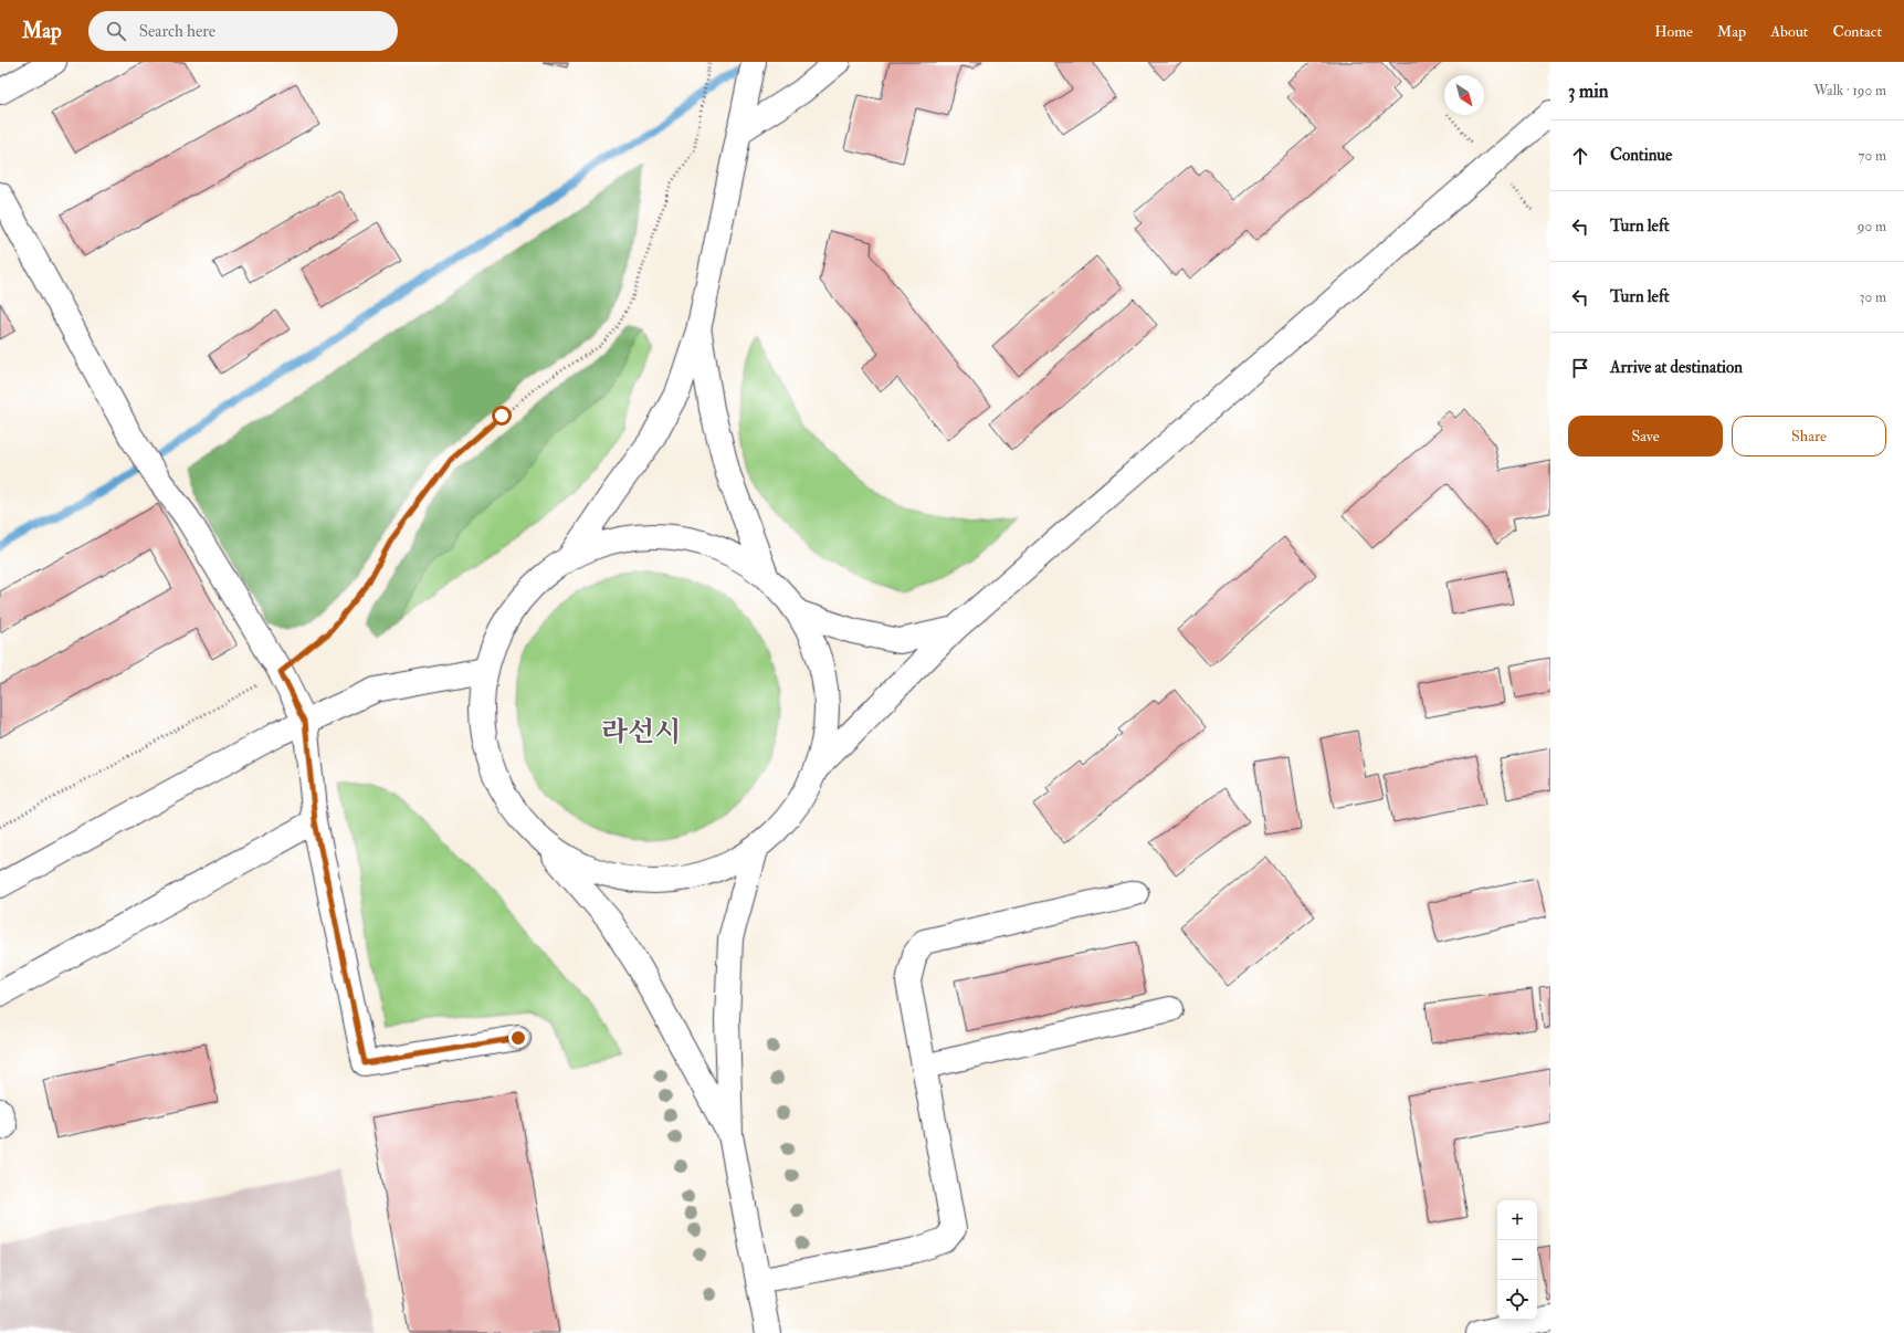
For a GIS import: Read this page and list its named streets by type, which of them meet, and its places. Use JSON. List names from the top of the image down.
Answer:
{
  "districts": ["라선시"],
  "north": "bottom right",
  "page": {
    "header": "Map",
    "search": "Search here",
    "nav": [
      "Home",
      "Map",
      "About",
      "Contact"
    ],
    "heading": ["3 min", "Walk · 190 m"],
    "list": [
      ["Continue", "70 m"],
      ["Turn left", "90 m"],
      ["Turn left", "30 m"],
      "Arrive at destination"
    ],
    "buttons": ["Save", "Share"],
    "map_buttons": ["+", "−"]
  }
}
